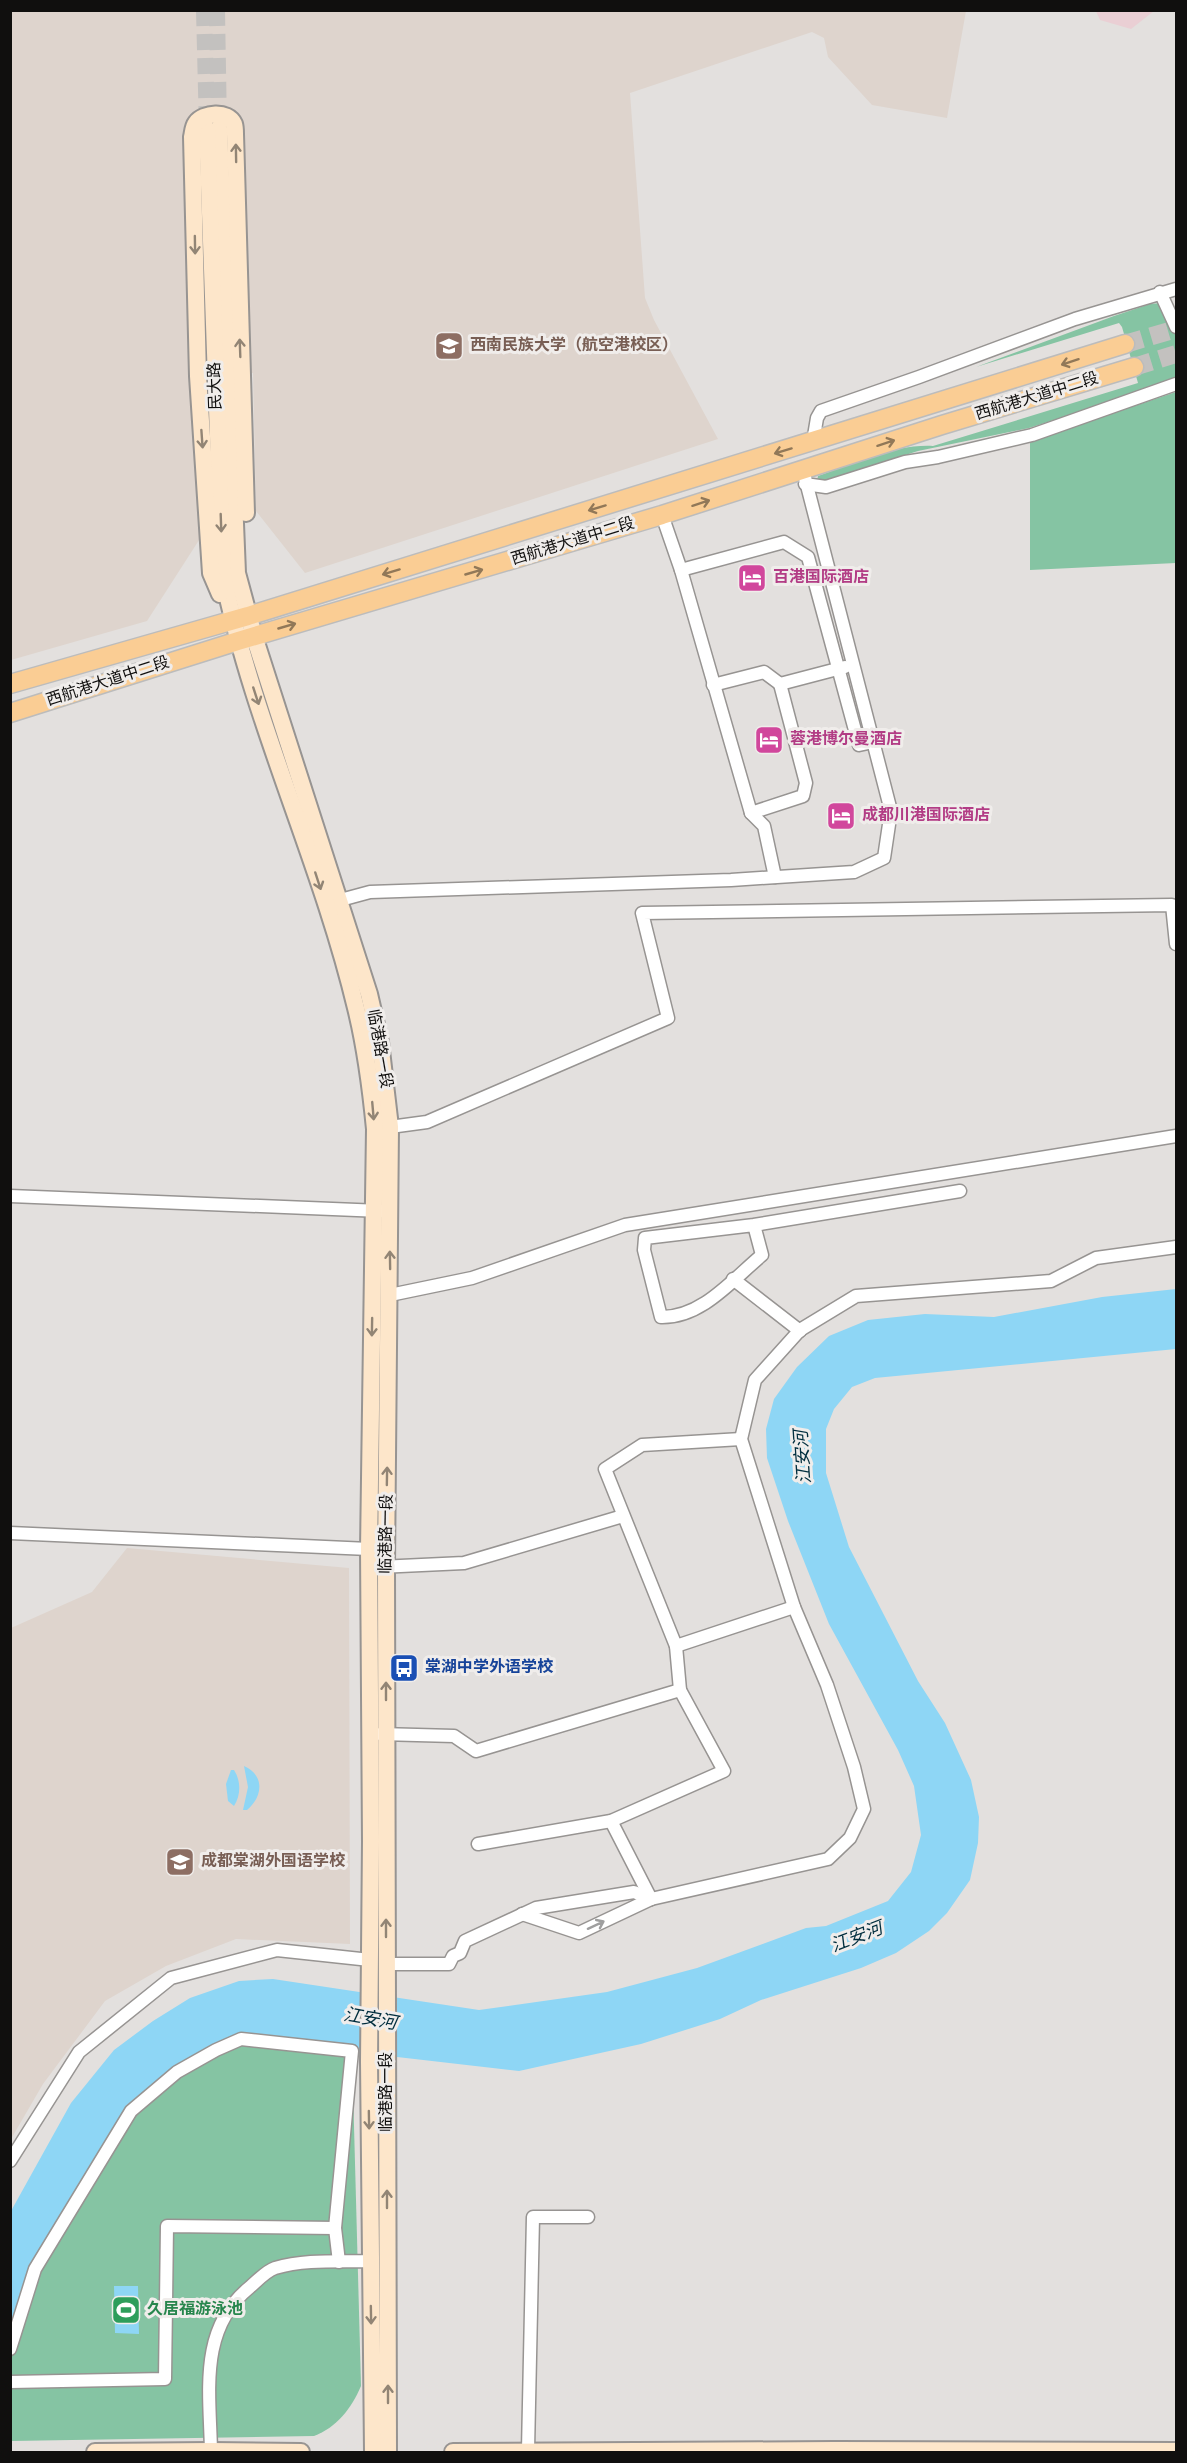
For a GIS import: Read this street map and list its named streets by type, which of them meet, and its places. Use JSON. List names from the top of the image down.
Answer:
{
  "streets": {
    "main road": ["民大路", "西航港大道中二段", "临港路一段"]
  },
  "crossings": [
    ["民大路", "西航港大道中二段"],
    ["民大路", "临港路一段"],
    ["西航港大道中二段", "临港路一段"]
  ],
  "water": ["江安河"],
  "places": {
    "school or university": ["西南民族大学（航空港校区）", "成都棠湖外国语学校"],
    "hotel": ["百港国际酒店", "蓉港博尔曼酒店", "成都川港国际酒店"],
    "bus stop": ["棠湖中学外语学校"],
    "sports": ["久居福游泳池"]
  }
}
